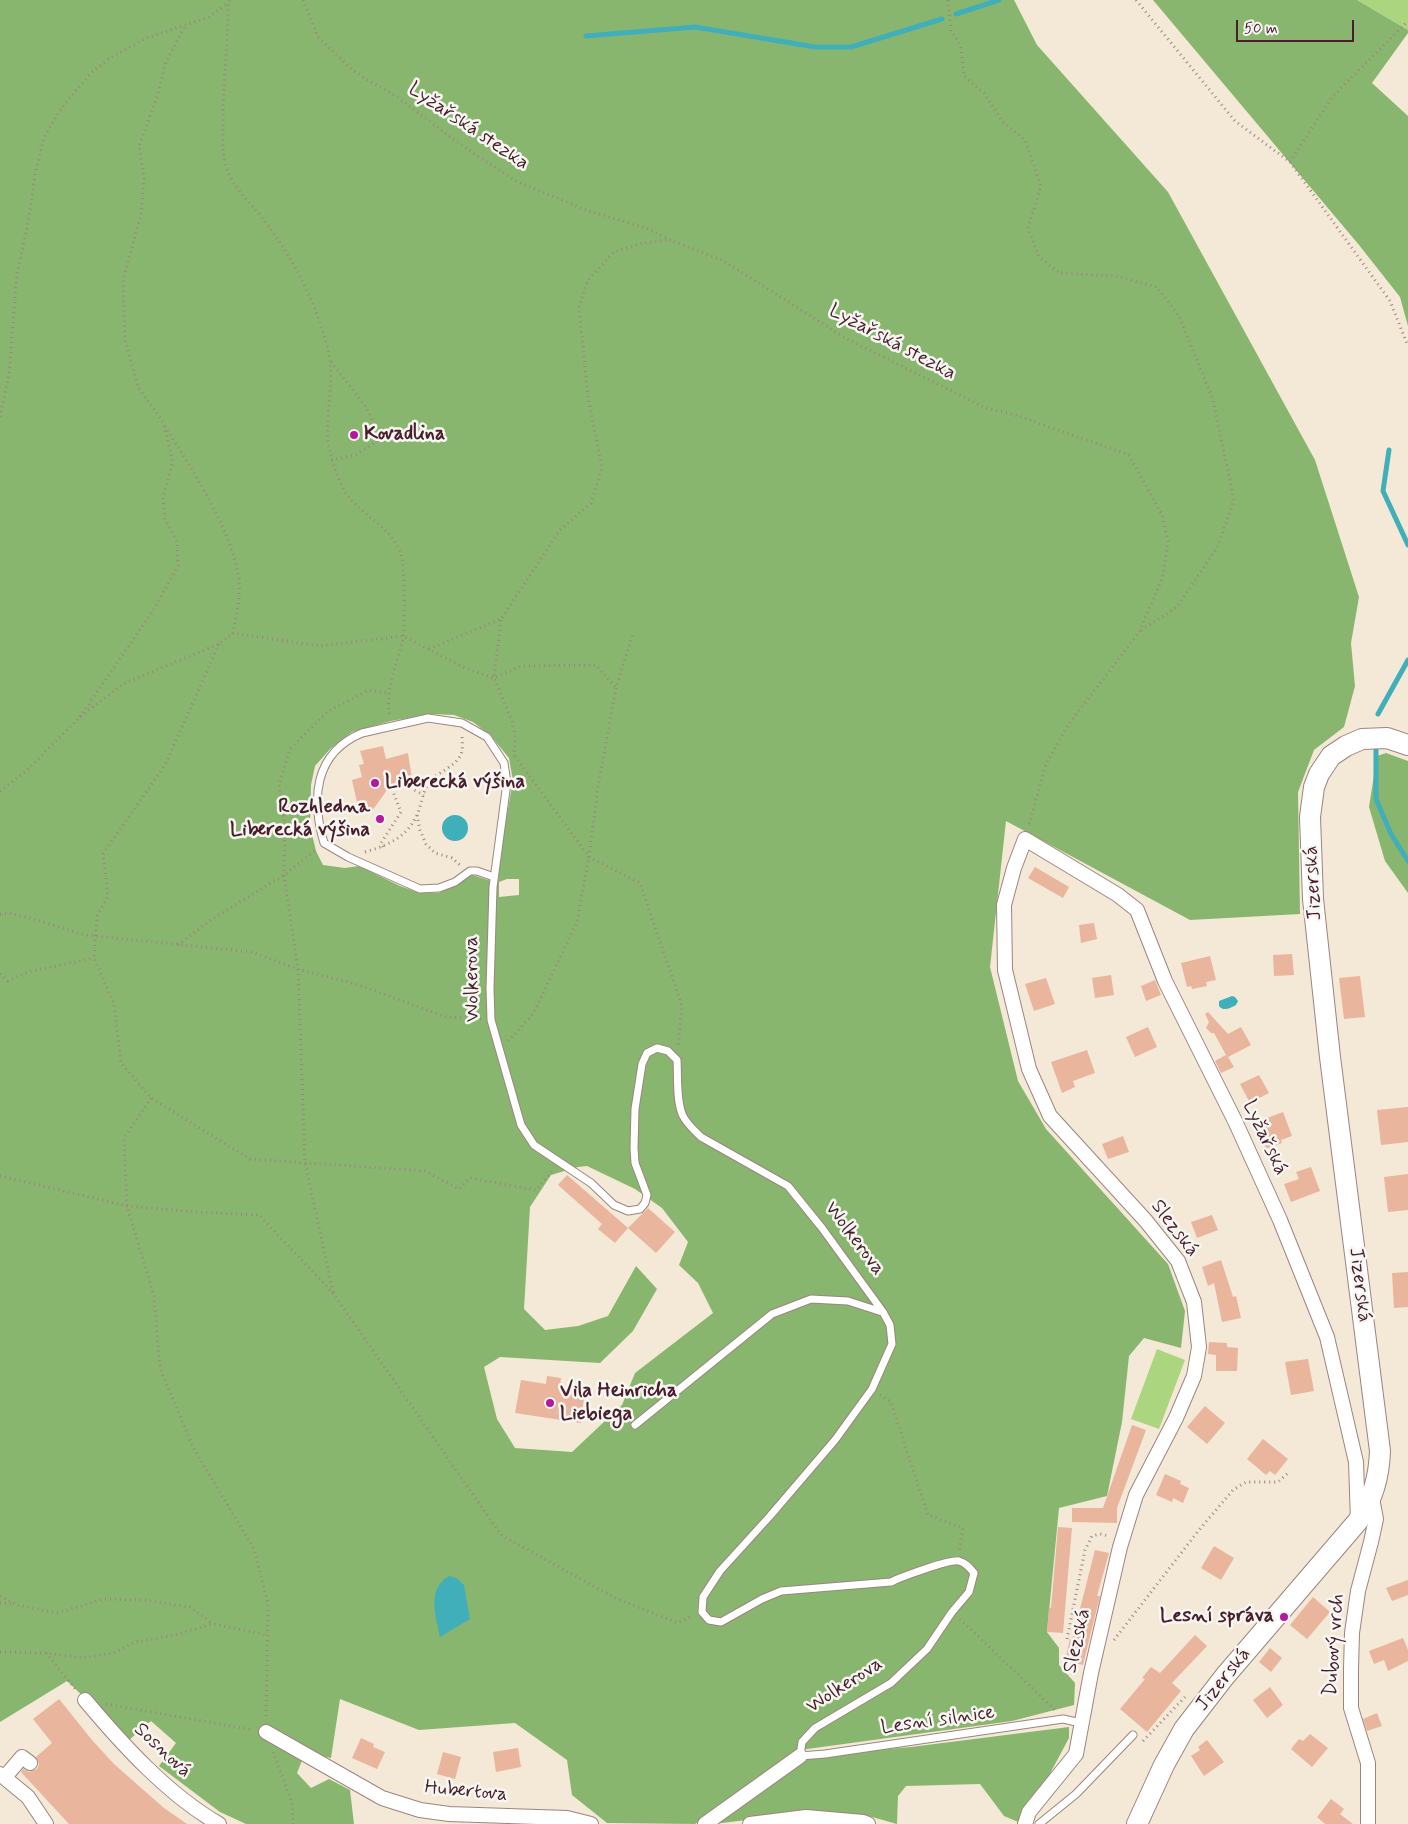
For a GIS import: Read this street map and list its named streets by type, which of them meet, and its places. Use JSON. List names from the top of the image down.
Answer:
{
  "streets": {
    "street": [
      "Jizerská",
      "Lyžařská",
      "Slezská",
      "Dubový vrch",
      "Sosnová",
      "Hubertova"
    ],
    "lane": ["Wolkerova", "Lesní silnice"],
    "path": ["Lyžařská stezka"]
  },
  "crossings": [
    ["Lyžařská stezka", "Lyžařská"],
    ["Lyžařská stezka", "Slezská"],
    ["Jizerská", "Lyžařská"],
    ["Jizerská", "Dubový vrch"],
    ["Wolkerova", "Lesní silnice"],
    ["Lyžařská", "Slezská"],
    ["Slezská", "Lesní silnice"]
  ],
  "places": [
    "Kovadlina",
    "Liberecká výšina",
    "Rozhledna Liberecká výšina",
    "Vila Heinricha Liebiega",
    "Lesní správa"
  ],
  "scale_bar": "50 m"
}
